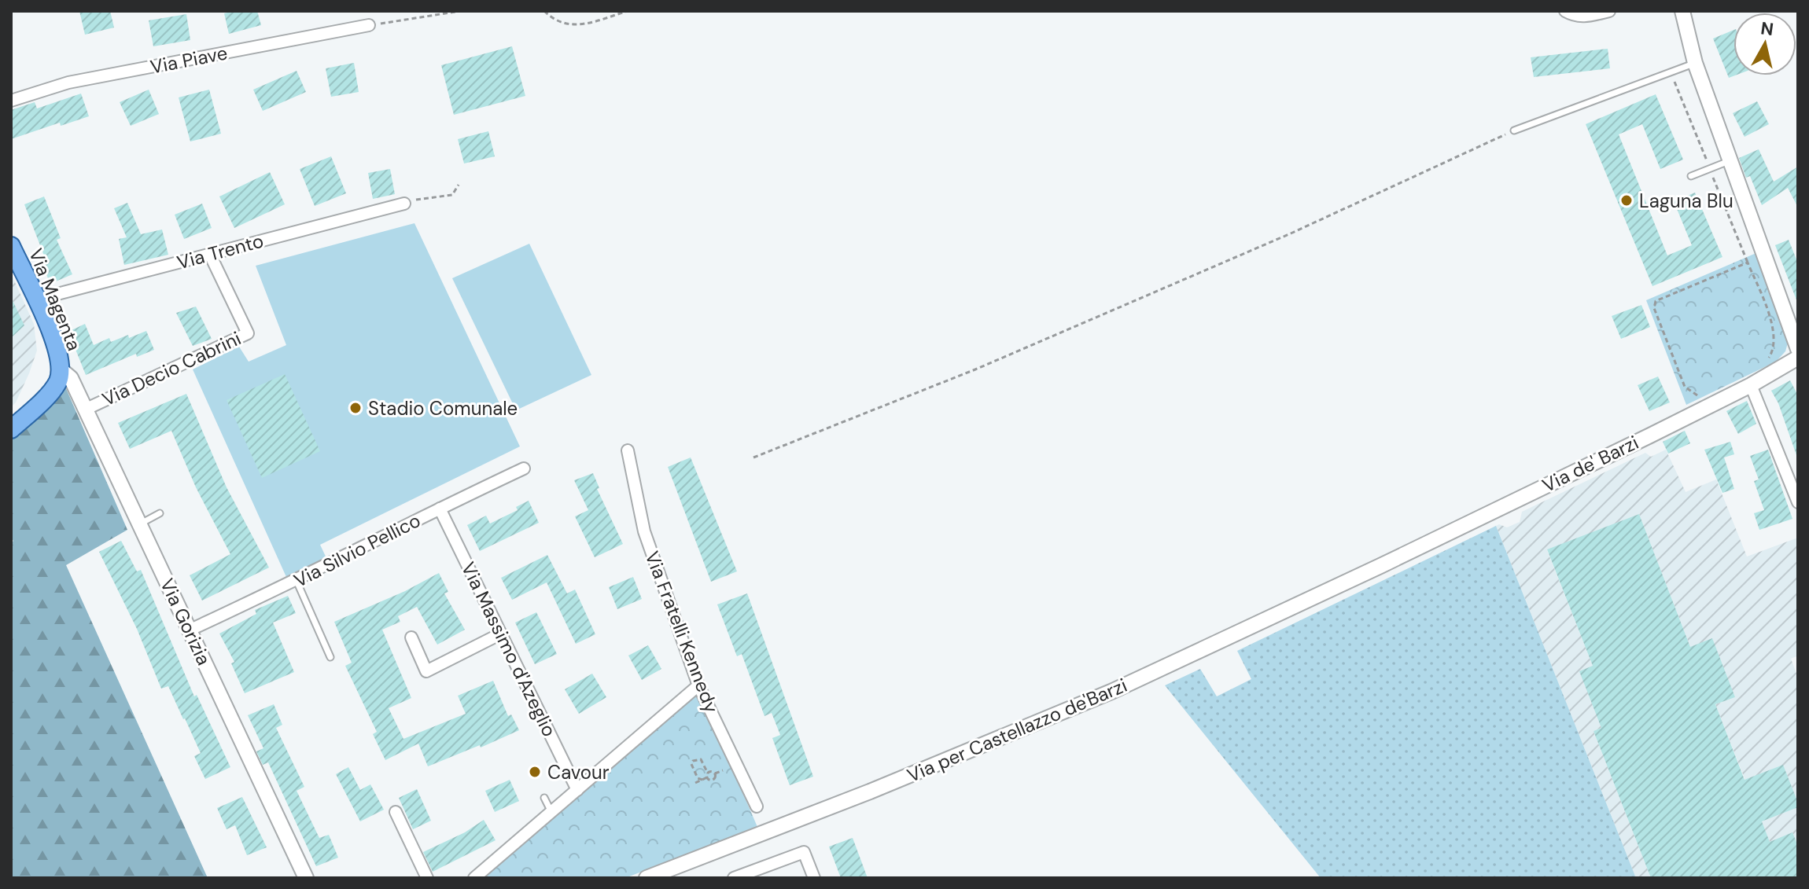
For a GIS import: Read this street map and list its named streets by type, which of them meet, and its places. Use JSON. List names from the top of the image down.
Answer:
{
  "streets": {
    "main road": ["Via Magenta"],
    "street": [
      "Via Piave",
      "Via Trento",
      "Via Decio Cabrini",
      "Via de' Barzi",
      "Via Silvio Pellico",
      "Via Gorizia",
      "Via Fratelli Kennedy",
      "Via Massimo d'Azeglio",
      "Via per Castellazzo de'Barzi"
    ]
  },
  "crossings": [
    ["Via Trento", "Via Magenta"],
    ["Via Trento", "Via Decio Cabrini"],
    ["Via Magenta", "Via Gorizia"],
    ["Via Decio Cabrini", "Via Gorizia"],
    ["Via de' Barzi", "Via per Castellazzo de'Barzi"],
    ["Via Silvio Pellico", "Via Gorizia"],
    ["Via Silvio Pellico", "Via Massimo d'Azeglio"]
  ],
  "places": ["Laguna Blu", "Stadio Comunale", "Cavour"],
  "north": "top"
}
